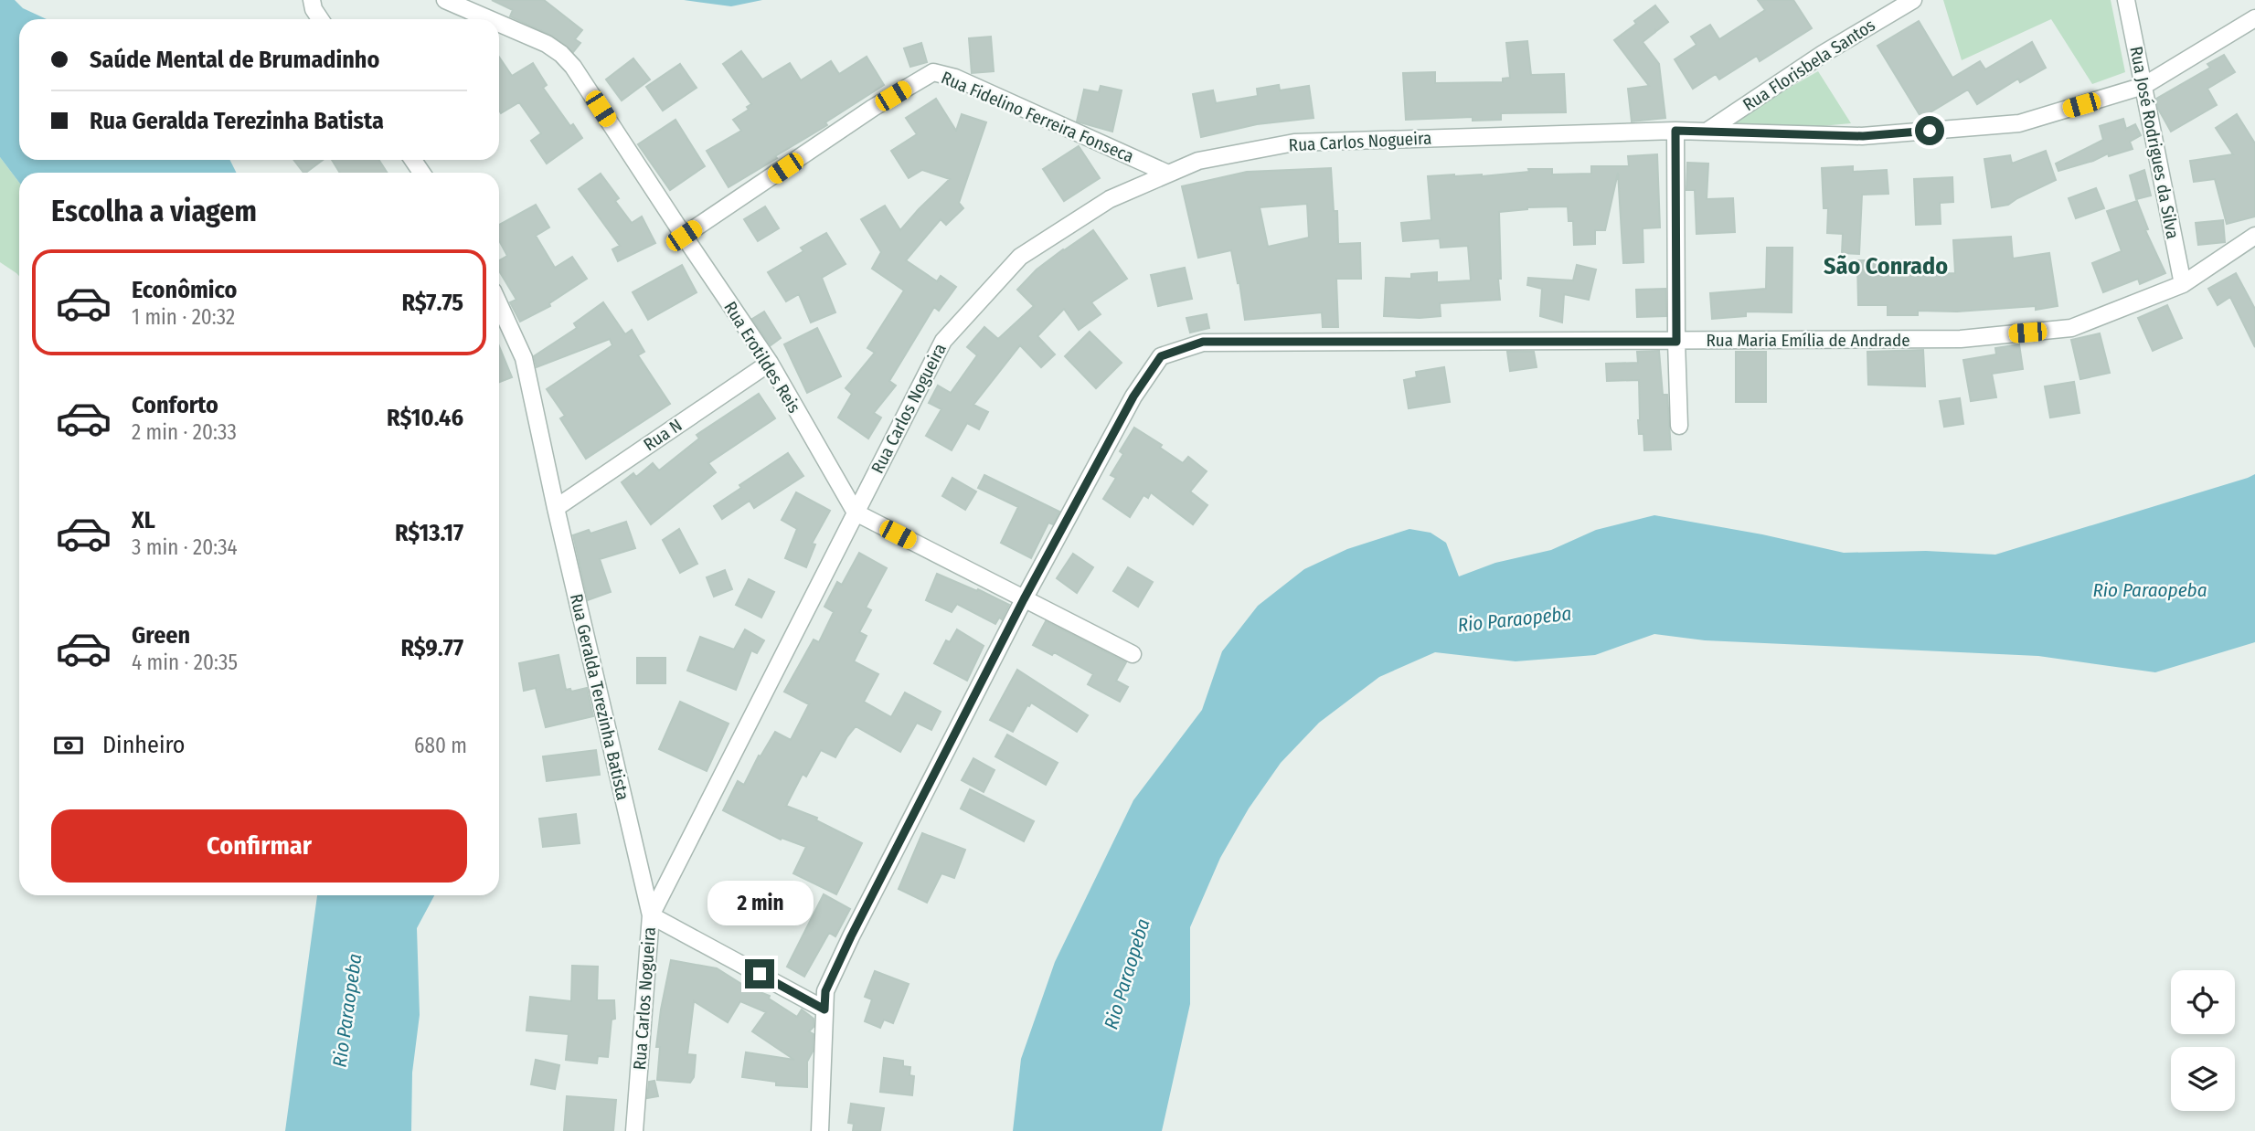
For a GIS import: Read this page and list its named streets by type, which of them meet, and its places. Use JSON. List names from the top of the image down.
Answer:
{
  "streets": {
    "street": [
      "Rua Florisbela Santos",
      "Rua Fidelino Ferreira Fonseca",
      "Rua Carlos Nogueira",
      "Rua José Rodrigues da Silva",
      "Rua Maria Emília de Andrade",
      "Rua Erotildes Reis",
      "Rua N",
      "Rua Geralda Terezinha Batista"
    ]
  },
  "crossings": [
    ["Rua Florisbela Santos", "Rua Carlos Nogueira"],
    ["Rua Fidelino Ferreira Fonseca", "Rua Carlos Nogueira"],
    ["Rua Fidelino Ferreira Fonseca", "Rua Erotildes Reis"],
    ["Rua Carlos Nogueira", "Rua José Rodrigues da Silva"],
    ["Rua Carlos Nogueira", "Rua Erotildes Reis"],
    ["Rua Carlos Nogueira", "Rua Geralda Terezinha Batista"],
    ["Rua José Rodrigues da Silva", "Rua Maria Emília de Andrade"],
    ["Rua Erotildes Reis", "Rua N"],
    ["Rua N", "Rua Geralda Terezinha Batista"]
  ],
  "districts": ["São Conrado"],
  "water": ["Rio Paraopeba"],
  "page": {
    "banner": ["Saúde Mental de Brumadinho", "Rua Geralda Terezinha Batista"],
    "heading": "Escolha a viagem",
    "list": [
      {
        "name": "Econômico",
        "note": "1 min · 20:32",
        "value": "R$7.75"
      },
      {
        "name": "Conforto",
        "note": "2 min · 20:33",
        "value": "R$10.46"
      },
      {
        "name": "XL",
        "note": "3 min · 20:34",
        "value": "R$13.17"
      },
      {
        "name": "Green",
        "note": "4 min · 20:35",
        "value": "R$9.77"
      }
    ],
    "pay": ["Dinheiro", "680 m"],
    "buttons": "Confirmar",
    "bubble": "2 min"
  }
}
